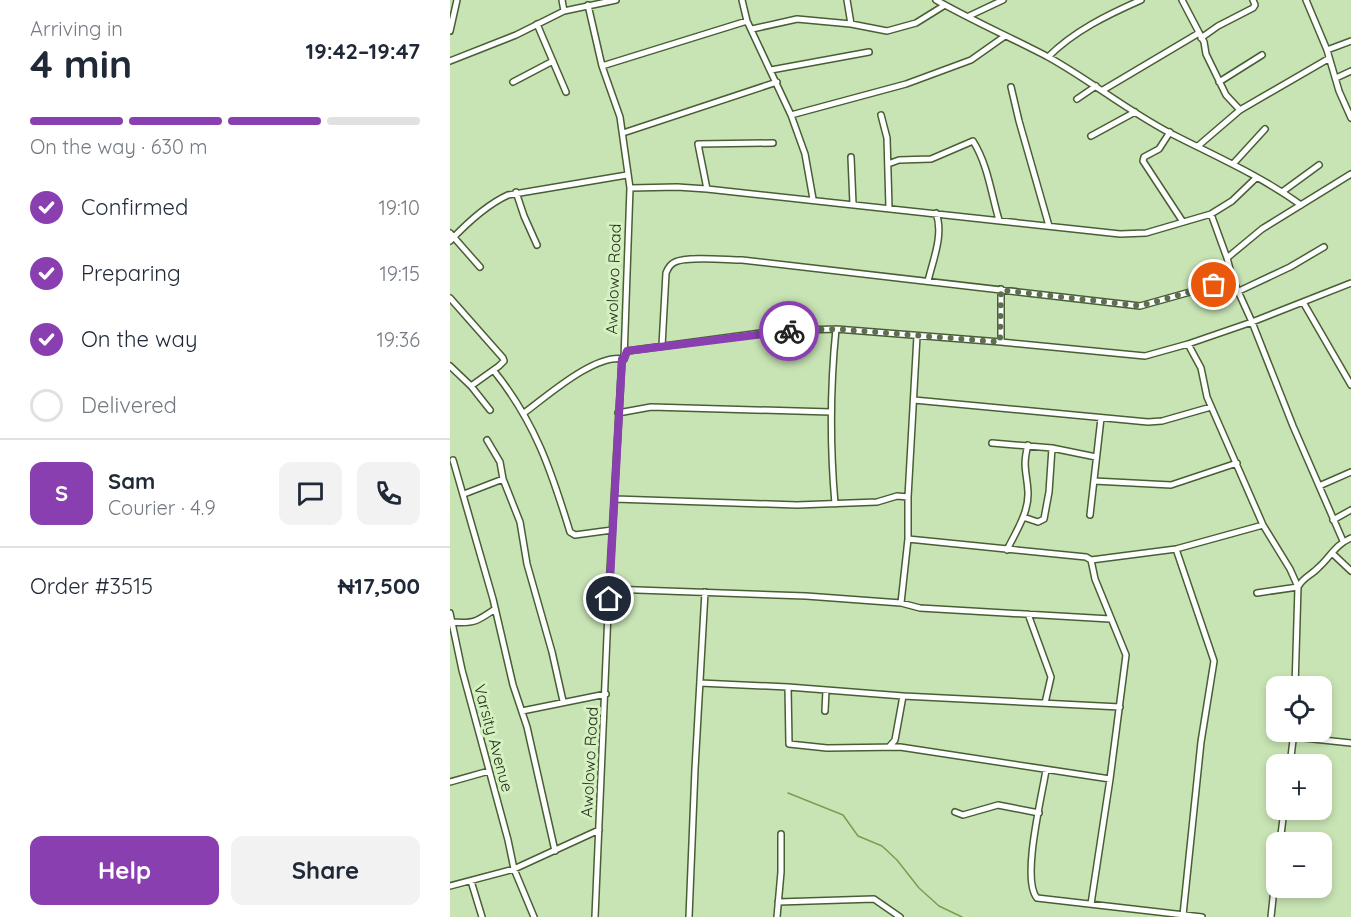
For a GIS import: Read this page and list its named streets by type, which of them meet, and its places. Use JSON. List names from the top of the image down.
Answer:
{
  "streets": {
    "street": ["Awolowo Road", "Varsity Avenue"]
  },
  "page": {
    "heading": ["4 min", "Arriving in", "19:42–19:47"],
    "panel": [
      "Sam",
      "Courier · 4.9",
      "Order #3515",
      "₦17,500"
    ],
    "bar": "On the way · 630 m",
    "list": [
      ["Confirmed", "19:10"],
      ["Preparing", "19:15"],
      ["On the way", "19:36"],
      "Delivered"
    ],
    "round": "S",
    "map_buttons": ["+", "−"],
    "buttons": ["Help", "Share"]
  }
}
